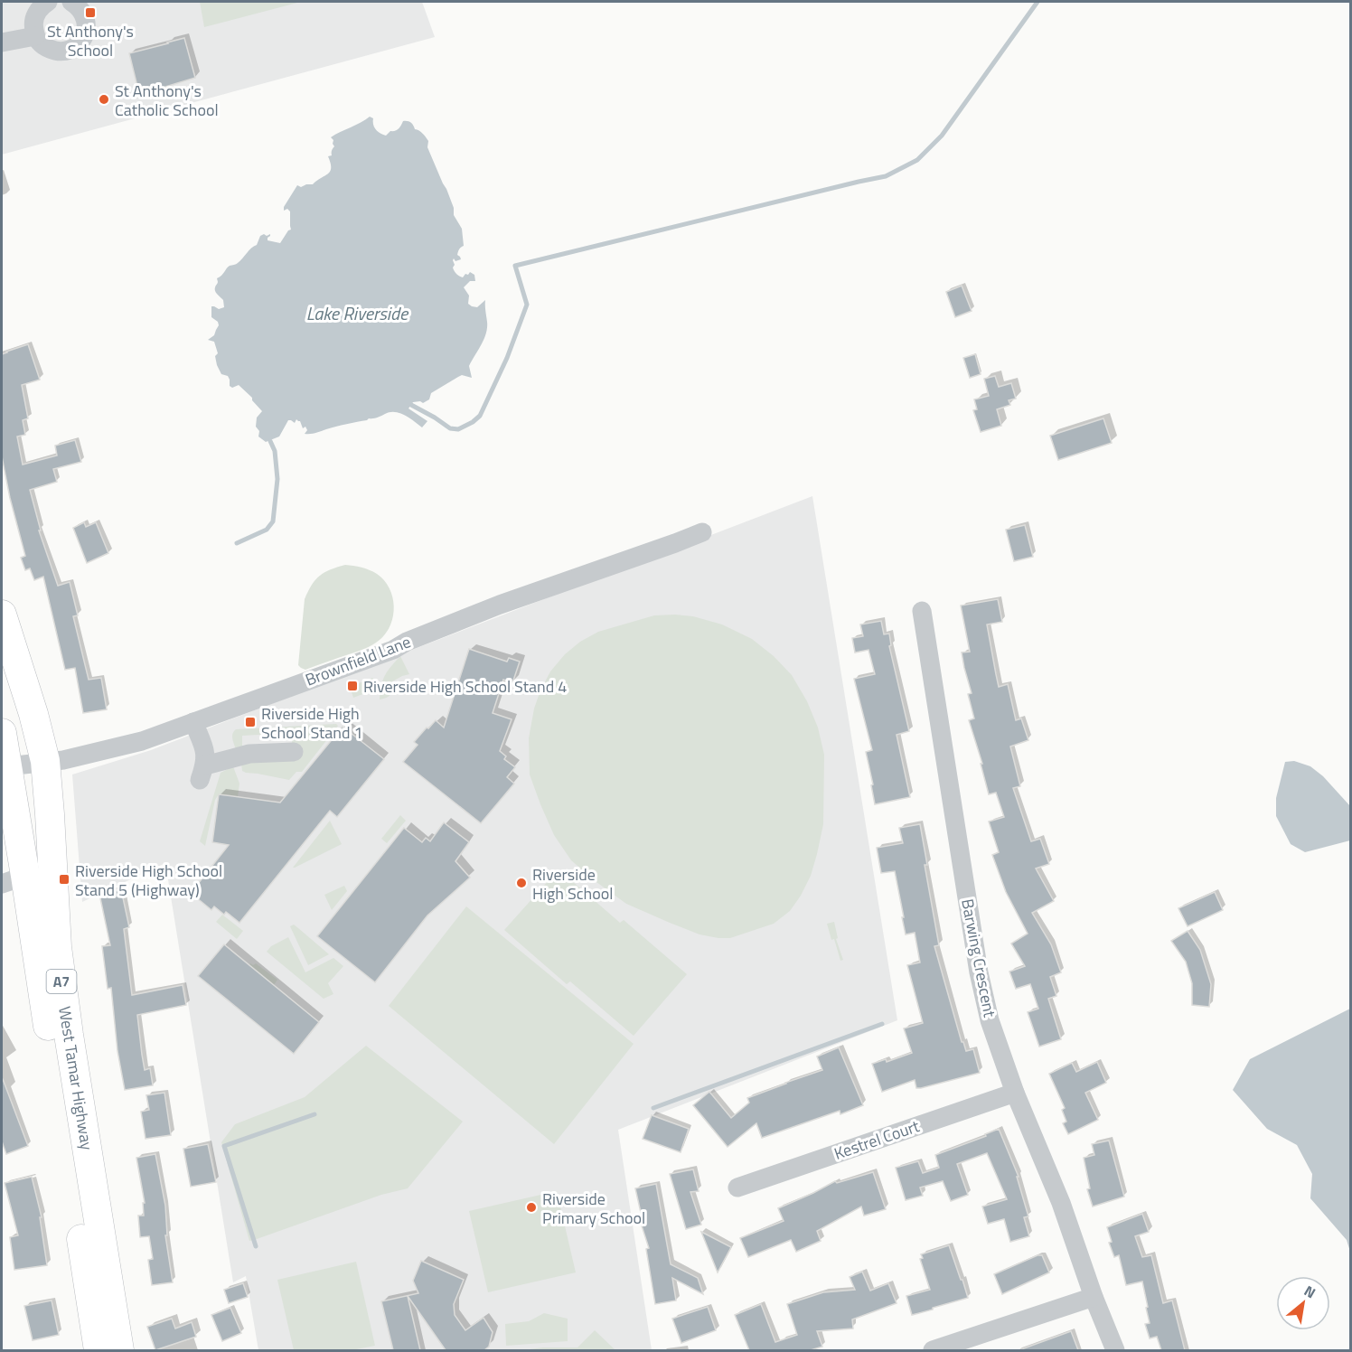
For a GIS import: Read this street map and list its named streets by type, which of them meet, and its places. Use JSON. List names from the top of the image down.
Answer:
{
  "streets": {
    "highway": ["A7", "West Tamar Highway"],
    "street": ["Brownfield Lane", "Barwing Crescent", "Kestrel Court"]
  },
  "crossings": [
    ["Brownfield Lane", "West Tamar Highway"],
    ["Barwing Crescent", "Kestrel Court"]
  ],
  "water": ["Lake Riverside"],
  "places": {
    "transit": [
      "St Anthony's School",
      "Riverside High School Stand 4",
      "Riverside High School Stand 1",
      "Riverside High School Stand 5 (Highway)"
    ],
    "other": ["St Anthony's Catholic School", "Riverside High School", "Riverside Primary School"]
  },
  "north": "top right"
}
